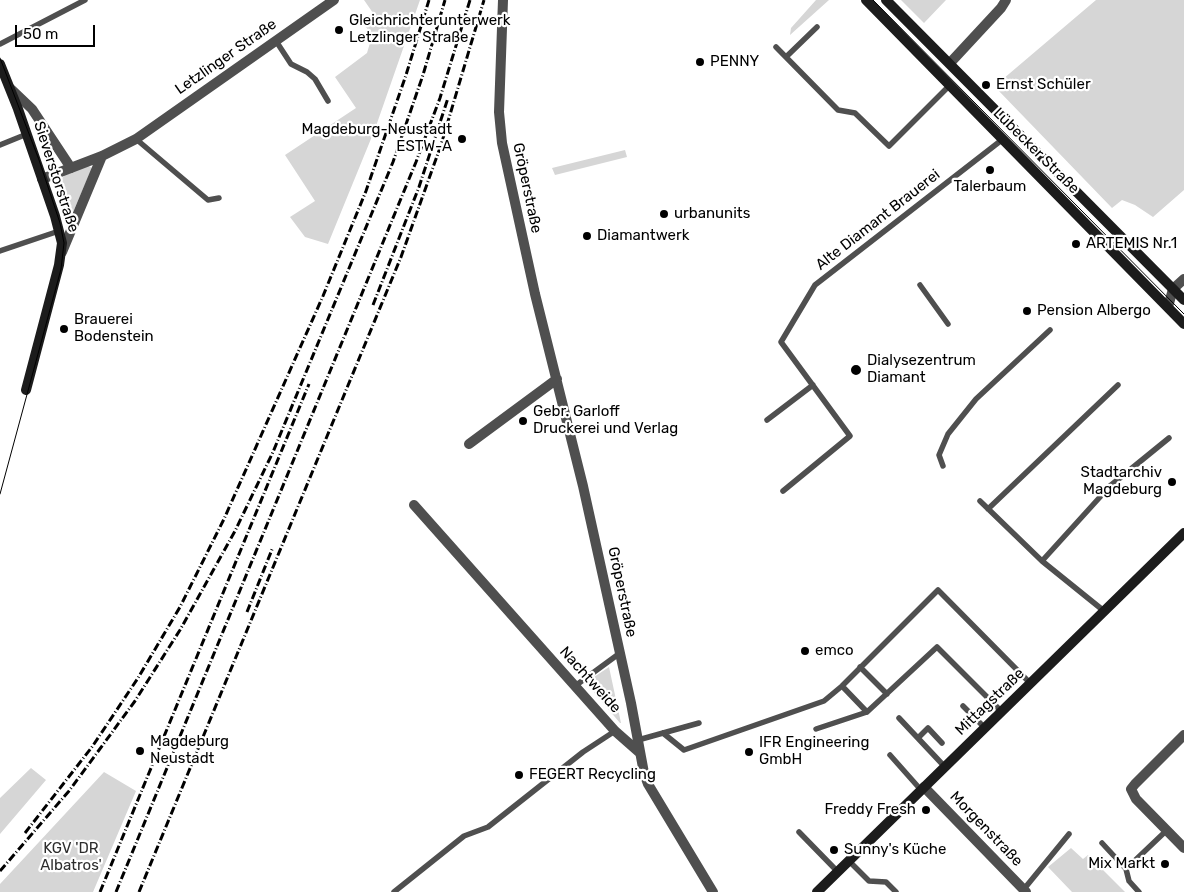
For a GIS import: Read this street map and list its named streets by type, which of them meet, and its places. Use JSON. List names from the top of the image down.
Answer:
{
  "streets": {
    "main road": ["Lübecker Straße", "Sieverstorstraße", "Mittagstraße"],
    "street": [
      "Letzlinger Straße",
      "Gröperstraße",
      "Nachtweide",
      "Morgenstraße"
    ],
    "lane": ["Alte Diamant Brauerei"]
  },
  "crossings": [
    ["Letzlinger Straße", "Sieverstorstraße"],
    ["Lübecker Straße", "Alte Diamant Brauerei"],
    ["Gröperstraße", "Nachtweide"],
    ["Mittagstraße", "Morgenstraße"]
  ],
  "parks": ["KGV 'DR Albatros'"],
  "places": [
    "Gleichrichterunterwerk Letzlinger Straße",
    "PENNY",
    "Ernst Schüler",
    "Magdeburg-Neustadt ESTW-A",
    "Talerbaum",
    "urbanunits",
    "Diamantwerk",
    "ARTEMIS Nr.1",
    "Pension Albergo",
    "Brauerei Bodenstein",
    "Dialysezentrum Diamant",
    "Gebr. Garloff Druckerei und Verlag",
    "Stadtarchiv Magdeburg",
    "emco",
    "Magdeburg Neustadt",
    "IFR Engineering GmbH",
    "FEGERT Recycling",
    "Freddy Fresh",
    "Sunny's Küche",
    "Mix Markt"
  ],
  "scale_bar": "50 m"
}
